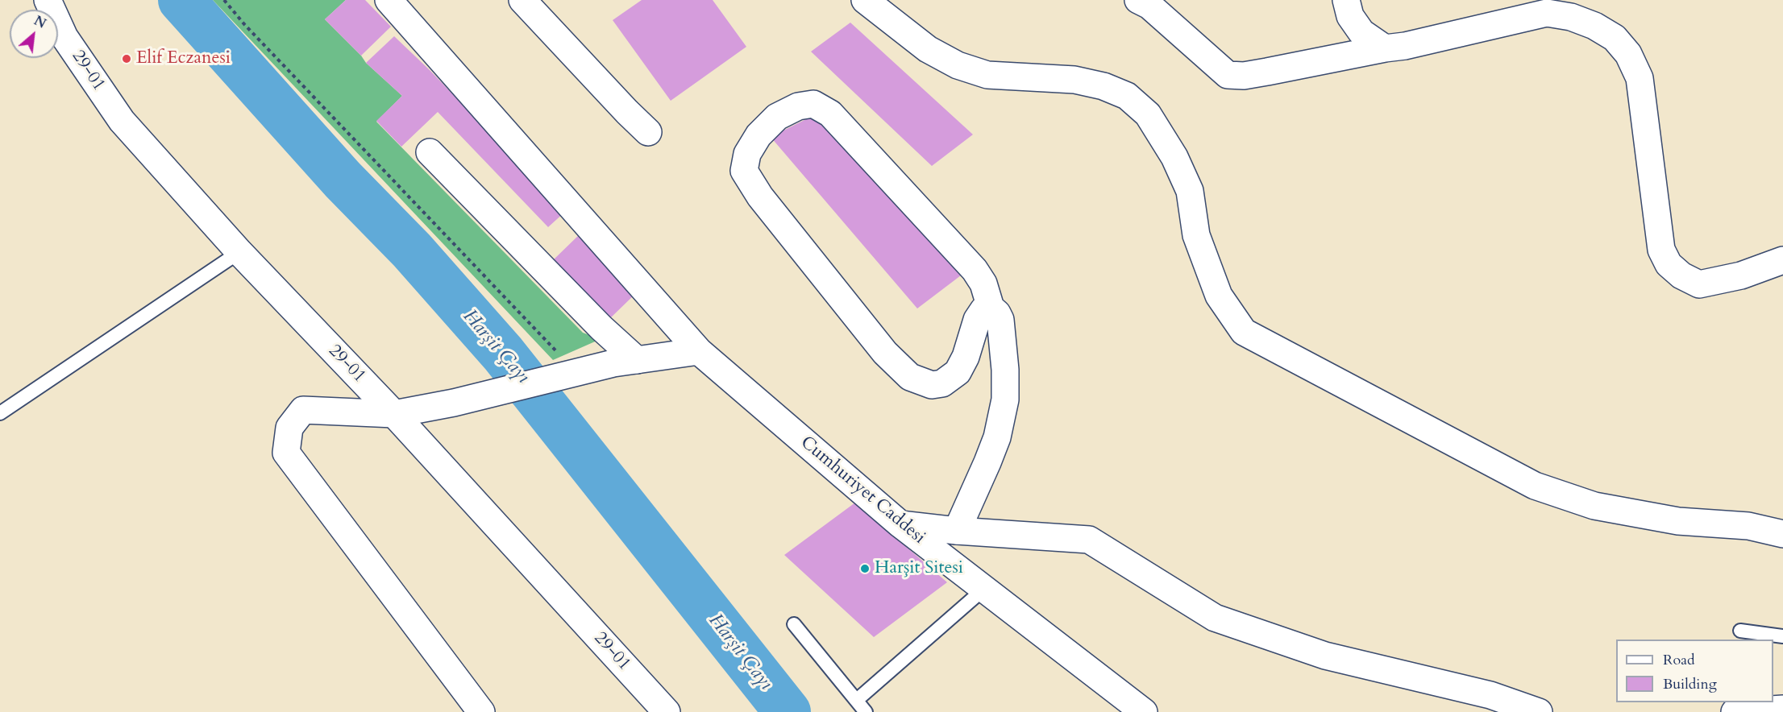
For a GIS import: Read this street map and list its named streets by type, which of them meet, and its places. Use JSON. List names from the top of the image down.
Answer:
{
  "streets": {
    "street": ["29-01", "Cumhuriyet Caddesi"]
  },
  "water": ["Harşit Çayı"],
  "places": ["Elif Eczanesi", "Harşit Sitesi"],
  "legend": ["Road", "Building"],
  "north": "top right"
}
